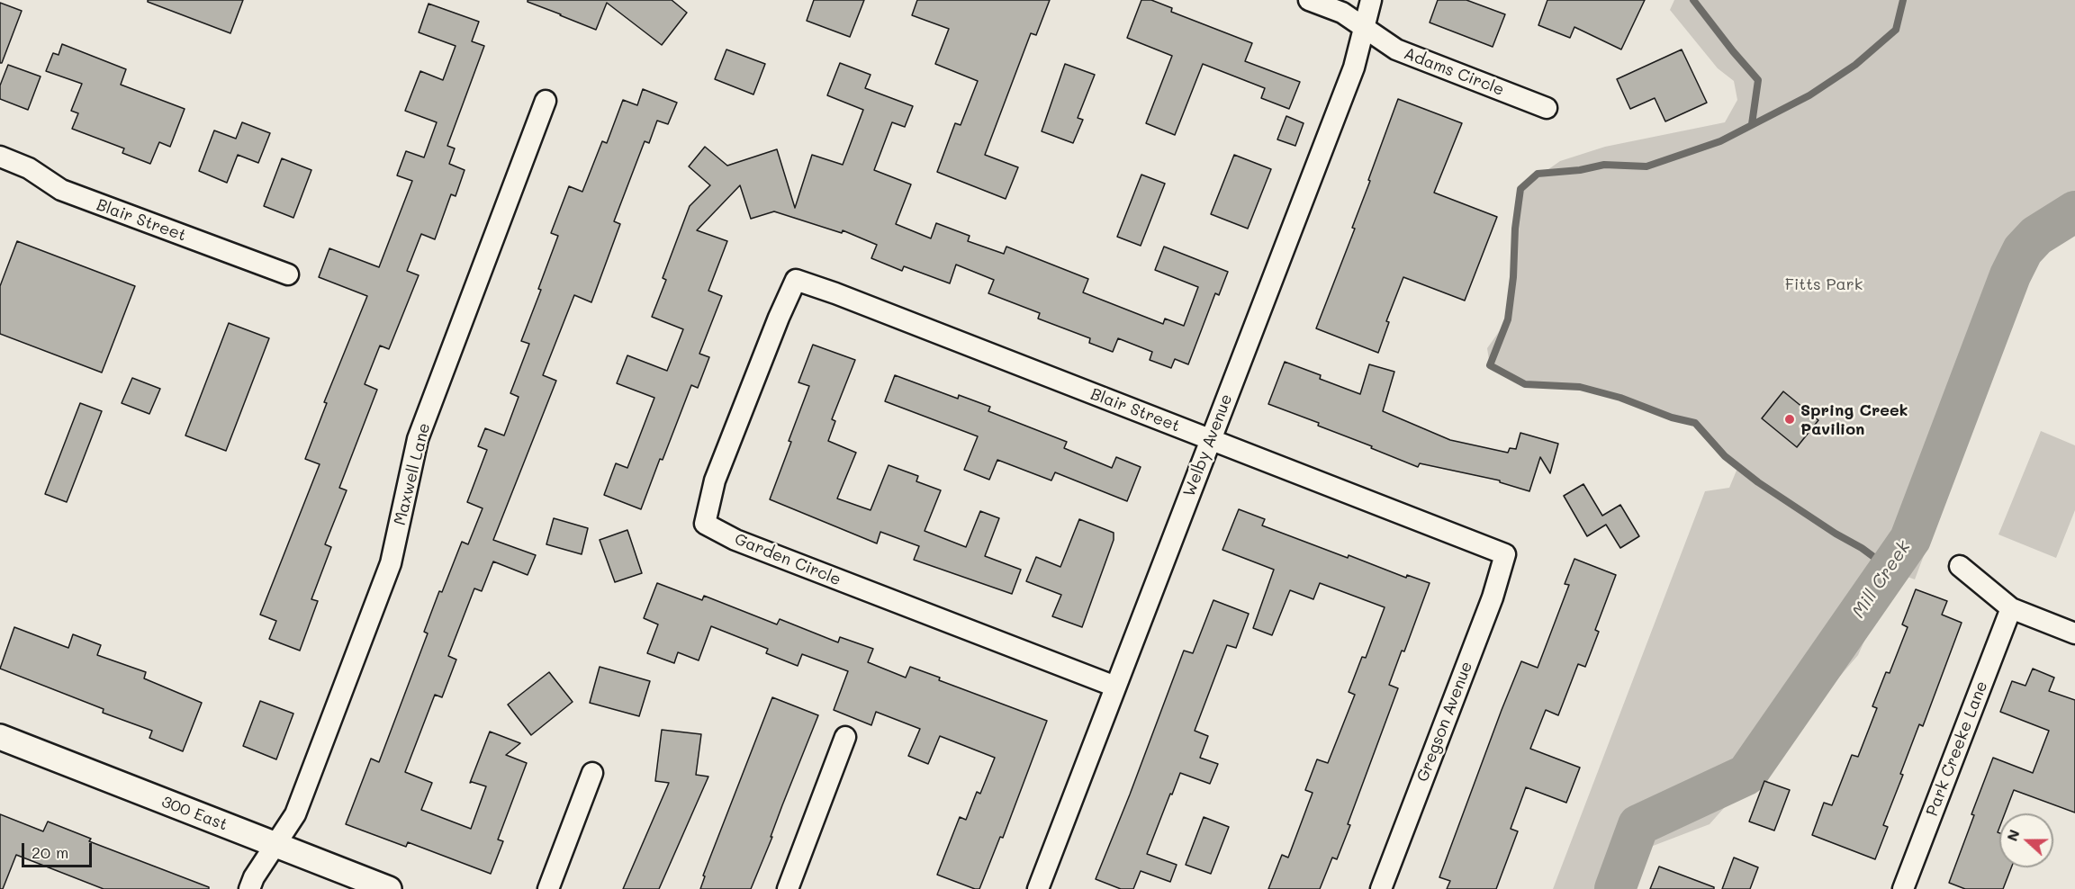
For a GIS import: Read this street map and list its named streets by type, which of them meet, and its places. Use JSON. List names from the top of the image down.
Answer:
{
  "streets": {
    "street": [
      "Adams Circle",
      "Blair Street",
      "Welby Avenue",
      "Maxwell Lane",
      "Garden Circle",
      "Gregson Avenue",
      "Park Creeke Lane",
      "300 East"
    ]
  },
  "crossings": [
    ["Adams Circle", "Welby Avenue"],
    ["Blair Street", "Welby Avenue"],
    ["Blair Street", "Garden Circle"],
    ["Blair Street", "Gregson Avenue"],
    ["Welby Avenue", "Garden Circle"],
    ["Maxwell Lane", "300 East"]
  ],
  "water": ["Mill Creek"],
  "parks": ["Fitts Park"],
  "places": ["Spring Creek Pavilion"],
  "scale_bar": "20 m",
  "north": "left"
}
